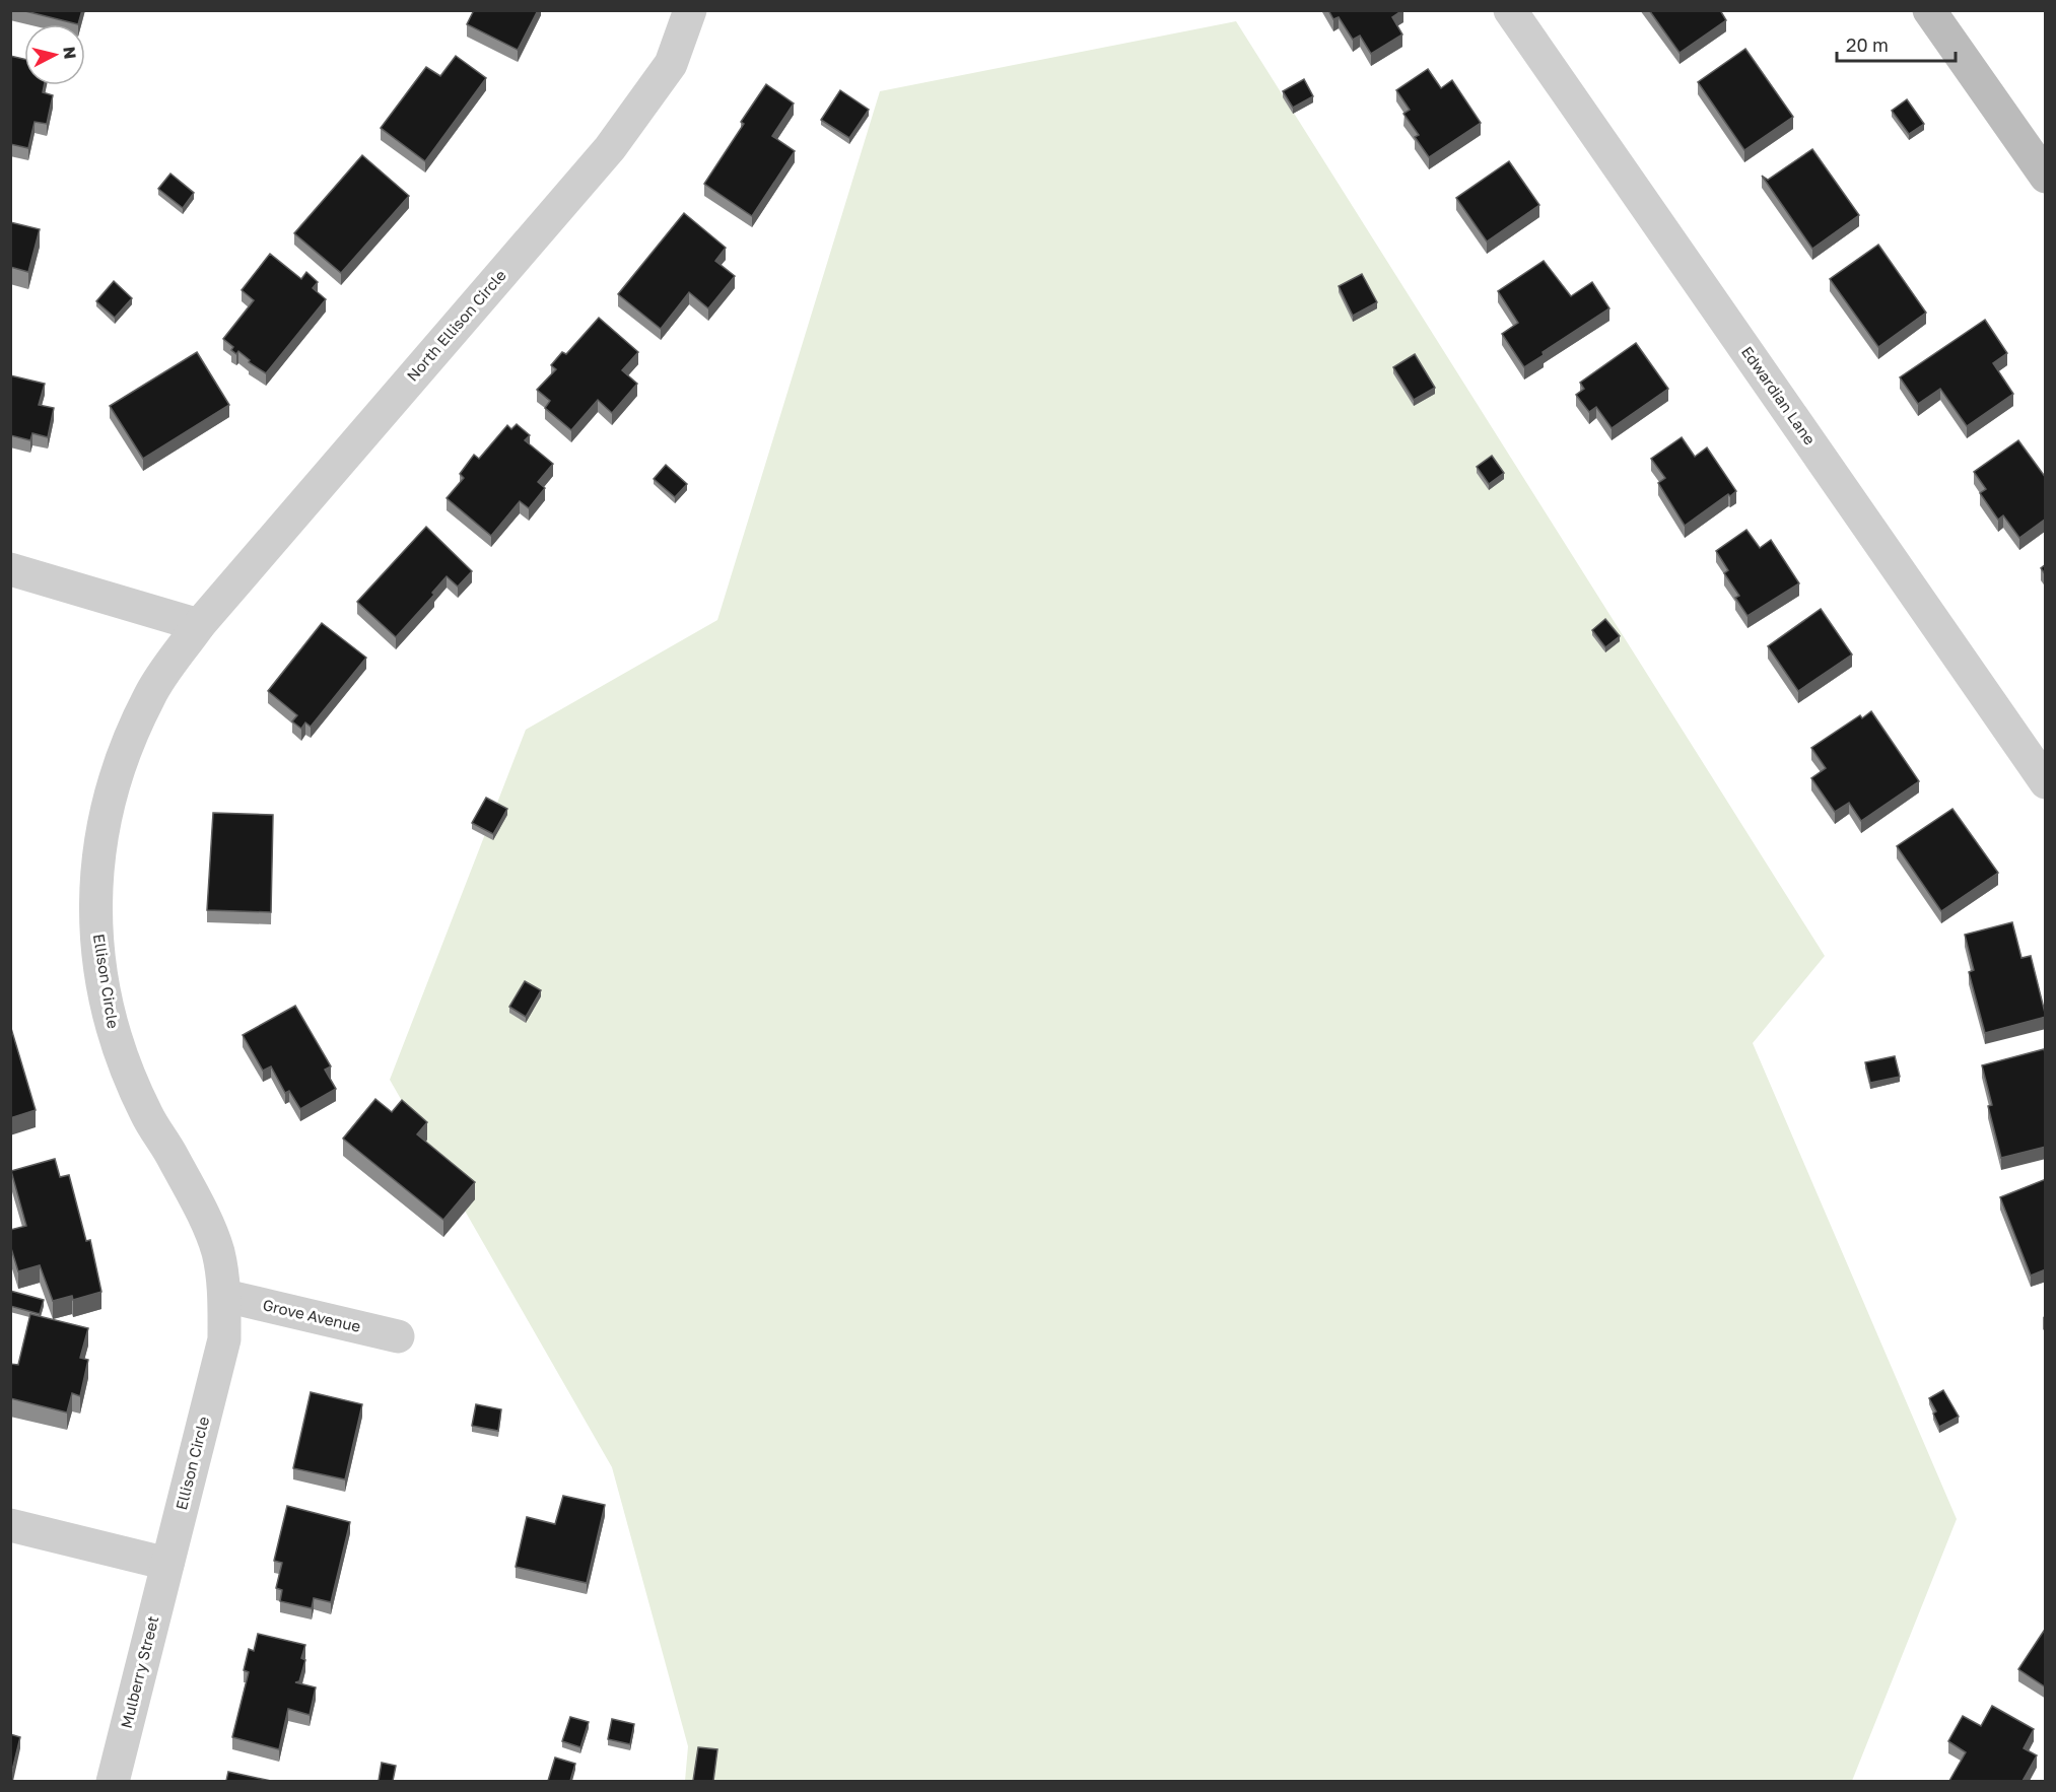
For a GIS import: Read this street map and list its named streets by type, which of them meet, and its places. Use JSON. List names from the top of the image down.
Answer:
{
  "streets": {
    "street": [
      "North Ellison Circle",
      "Edwardian Lane",
      "Ellison Circle",
      "Grove Avenue",
      "Mulberry Street"
    ]
  },
  "crossings": [
    ["North Ellison Circle", "Ellison Circle"],
    ["Ellison Circle", "Grove Avenue"],
    ["Ellison Circle", "Mulberry Street"]
  ],
  "scale_bar": "20 m",
  "north": "right"
}
